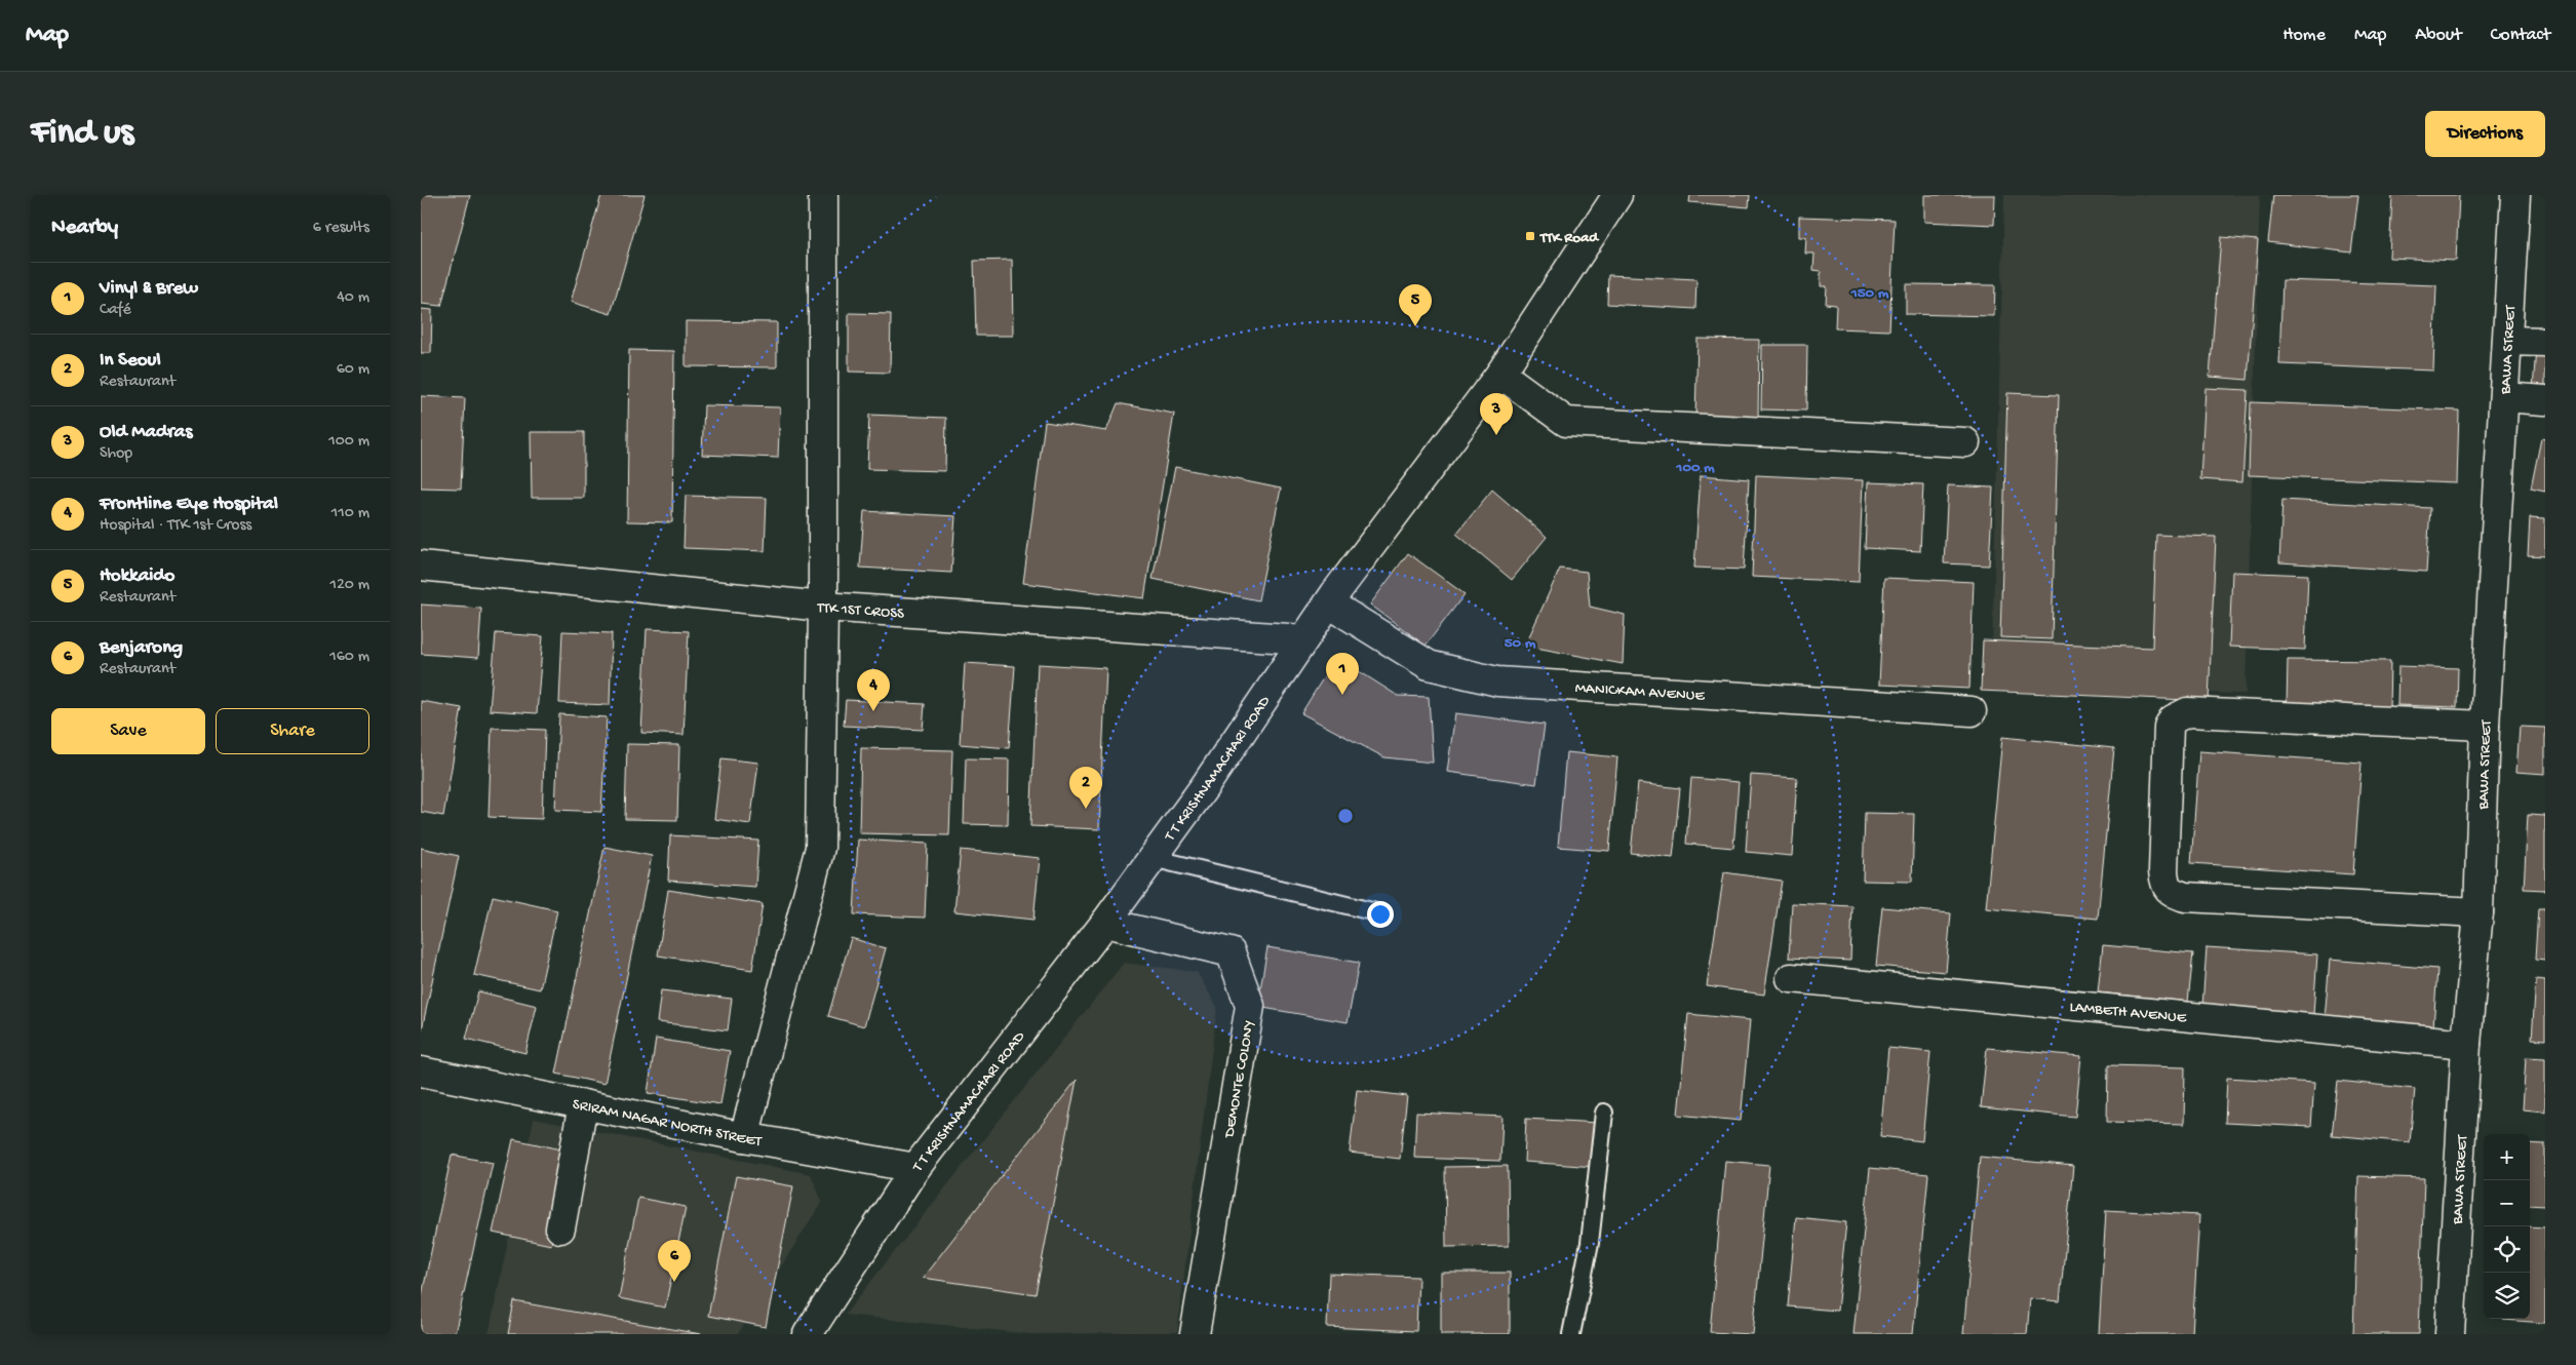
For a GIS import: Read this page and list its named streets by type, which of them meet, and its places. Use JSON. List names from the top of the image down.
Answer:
{
  "streets": {
    "street": [
      "BAWA STREET",
      "TTK 1ST CROSS",
      "MANICKAM AVENUE",
      "T T KRISHNAMACHARI ROAD",
      "LAMBETH AVENUE",
      "DEMONTE COLONY",
      "SRIRAM NAGAR NORTH STREET"
    ]
  },
  "crossings": [
    ["BAWA STREET", "LAMBETH AVENUE"],
    ["TTK 1ST CROSS", "T T KRISHNAMACHARI ROAD"],
    ["MANICKAM AVENUE", "T T KRISHNAMACHARI ROAD"],
    ["T T KRISHNAMACHARI ROAD", "DEMONTE COLONY"],
    ["T T KRISHNAMACHARI ROAD", "SRIRAM NAGAR NORTH STREET"]
  ],
  "places": {
    "transit": ["TTK Road"]
  },
  "page": {
    "header": "Map",
    "nav": [
      "Home",
      "Map",
      "About",
      "Contact"
    ],
    "buttons": [
      "Directions",
      ["Save", "Share"]
    ],
    "title": "Find us",
    "heading": ["Nearby", "6 results"],
    "list": [
      {
        "mark": "1",
        "name": "Vinyl & Brew",
        "note": "Café",
        "value": "40 m"
      },
      {
        "mark": "2",
        "name": "In Seoul",
        "note": "Restaurant",
        "value": "60 m"
      },
      {
        "mark": "3",
        "name": "Old Madras",
        "note": "Shop",
        "value": "100 m"
      },
      {
        "mark": "4",
        "name": "Frontline Eye Hospital",
        "note": "Hospital · TTK 1st Cross",
        "value": "110 m"
      },
      {
        "mark": "5",
        "name": "Hokkaido",
        "note": "Restaurant",
        "value": "120 m"
      },
      {
        "mark": "6",
        "name": "Benjarong",
        "note": "Restaurant",
        "value": "160 m"
      }
    ],
    "pins": [
      "5",
      "3",
      "1",
      "4",
      "2",
      "6"
    ],
    "map_buttons": ["+", "−"]
  },
  "rings": ["150 m", "100 m", "50 m"]
}
